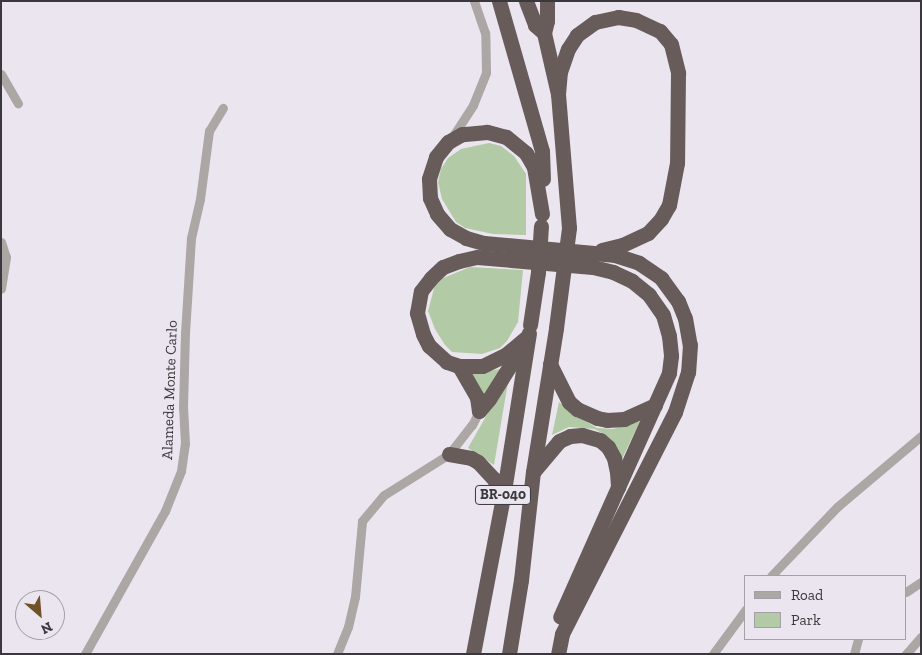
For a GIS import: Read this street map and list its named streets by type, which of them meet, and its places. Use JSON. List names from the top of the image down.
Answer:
{
  "streets": {
    "highway": ["BR-040"],
    "street": ["Alameda Monte Carlo"]
  },
  "legend": ["Road", "Park"],
  "north": "bottom right"
}
